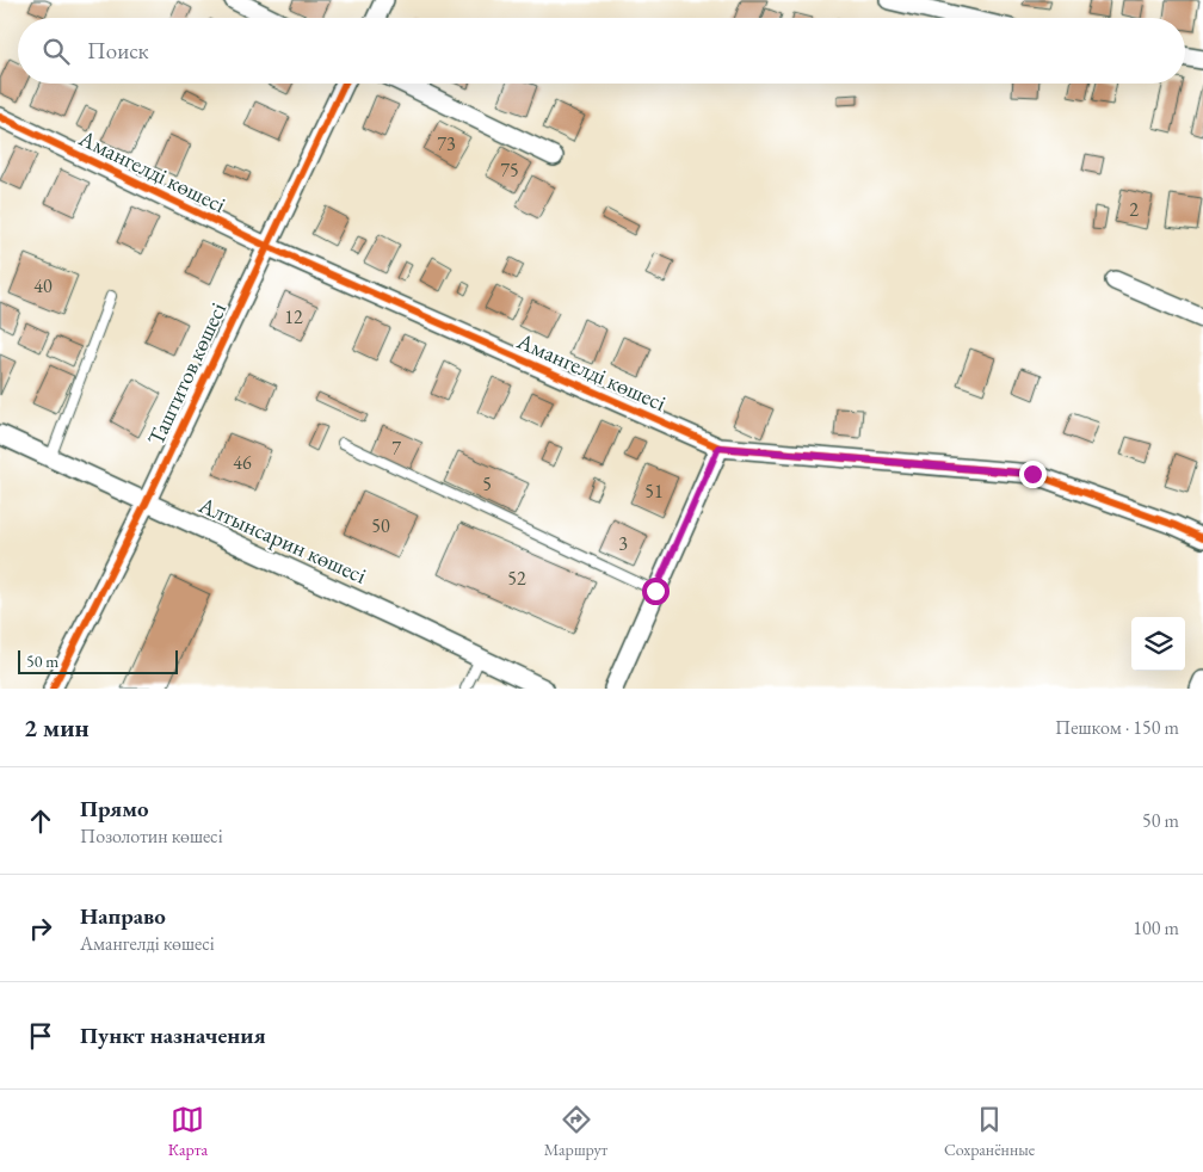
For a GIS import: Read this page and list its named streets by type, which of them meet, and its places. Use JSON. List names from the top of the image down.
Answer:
{
  "streets": {
    "street": ["Амангелді көшесі", "Таштитов көшесі", "Алтынсарин көшесі"]
  },
  "crossings": [
    ["Амангелді көшесі", "Таштитов көшесі"],
    ["Таштитов көшесі", "Алтынсарин көшесі"]
  ],
  "house_numbers": [
    "73",
    "75",
    "2",
    "40",
    "12",
    "7",
    "46",
    "5",
    "51",
    "50",
    "3",
    "52"
  ],
  "scale_bar": "50 m",
  "page": {
    "search": "Поиск",
    "scale": "50 m",
    "heading": ["2 мин", "Пешком · 150 m"],
    "list": [
      ["Прямо", "Позолотин көшесі", "50 m"],
      ["Направо", "Амангелді көшесі", "100 m"],
      "Пункт назначения"
    ],
    "nav": ["Карта", "Маршрут", "Сохранённые"]
  }
}
